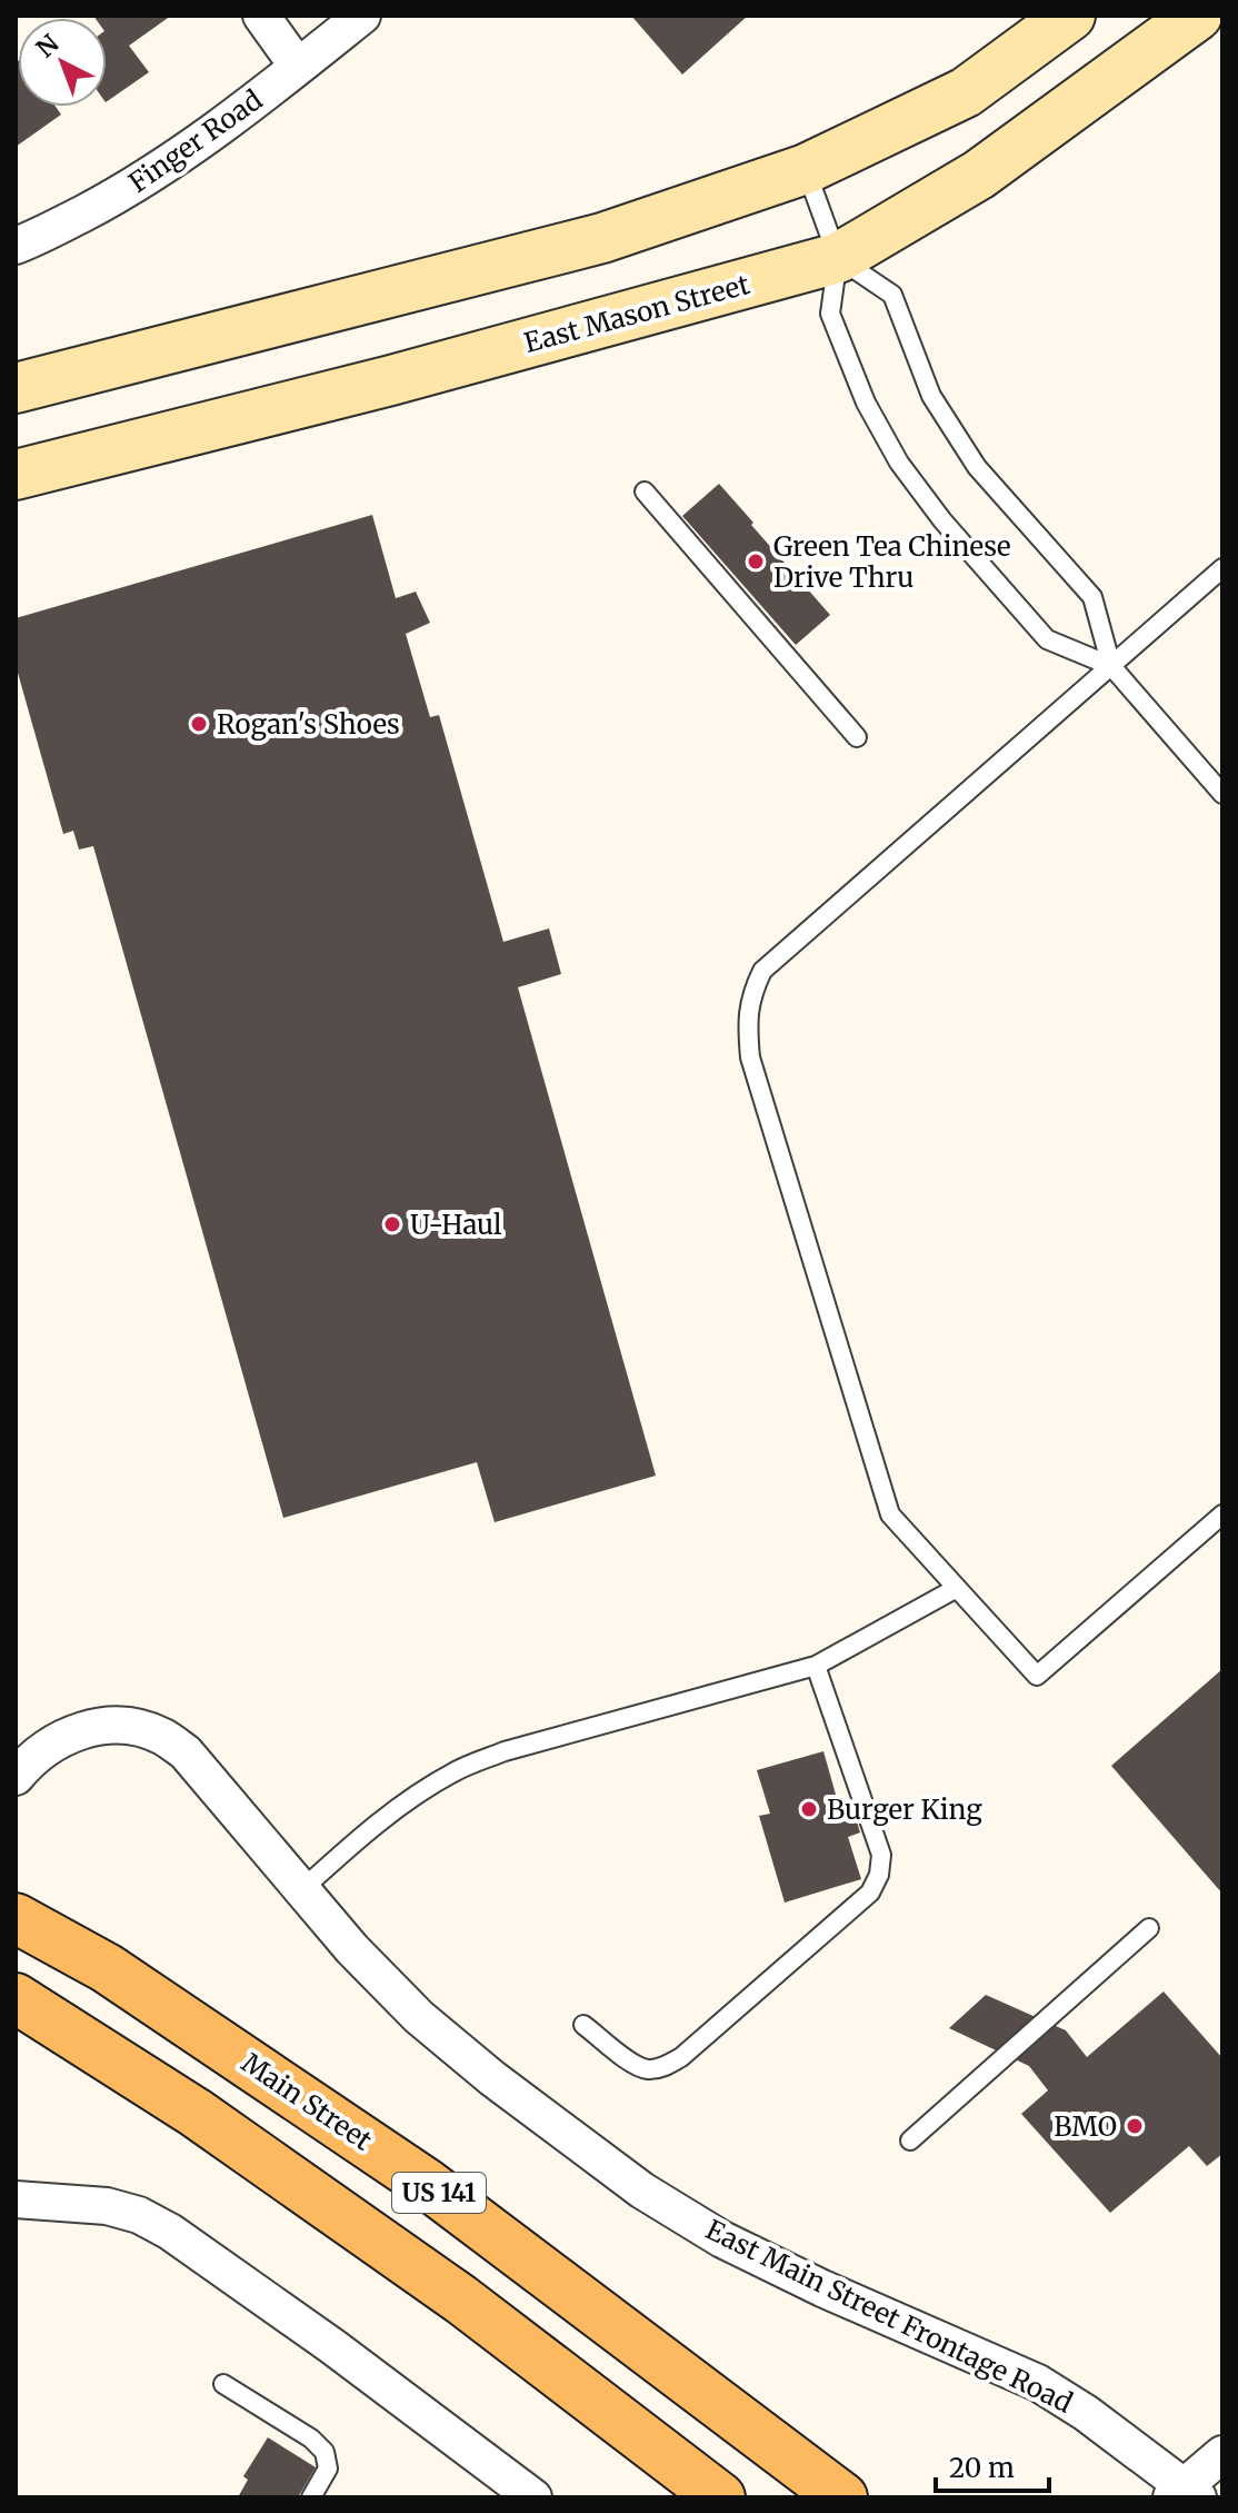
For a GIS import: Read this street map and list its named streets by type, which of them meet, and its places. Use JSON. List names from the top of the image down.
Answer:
{
  "streets": {
    "main road": ["East Mason Street", "Main Street", "US 141"],
    "street": ["Finger Road", "East Main Street Frontage Road"]
  },
  "places": [
    "Green Tea Chinese Drive Thru",
    "Rogan's Shoes",
    "U-Haul",
    "Burger King",
    "BMO"
  ],
  "scale_bar": "20 m",
  "north": "top left"
}
